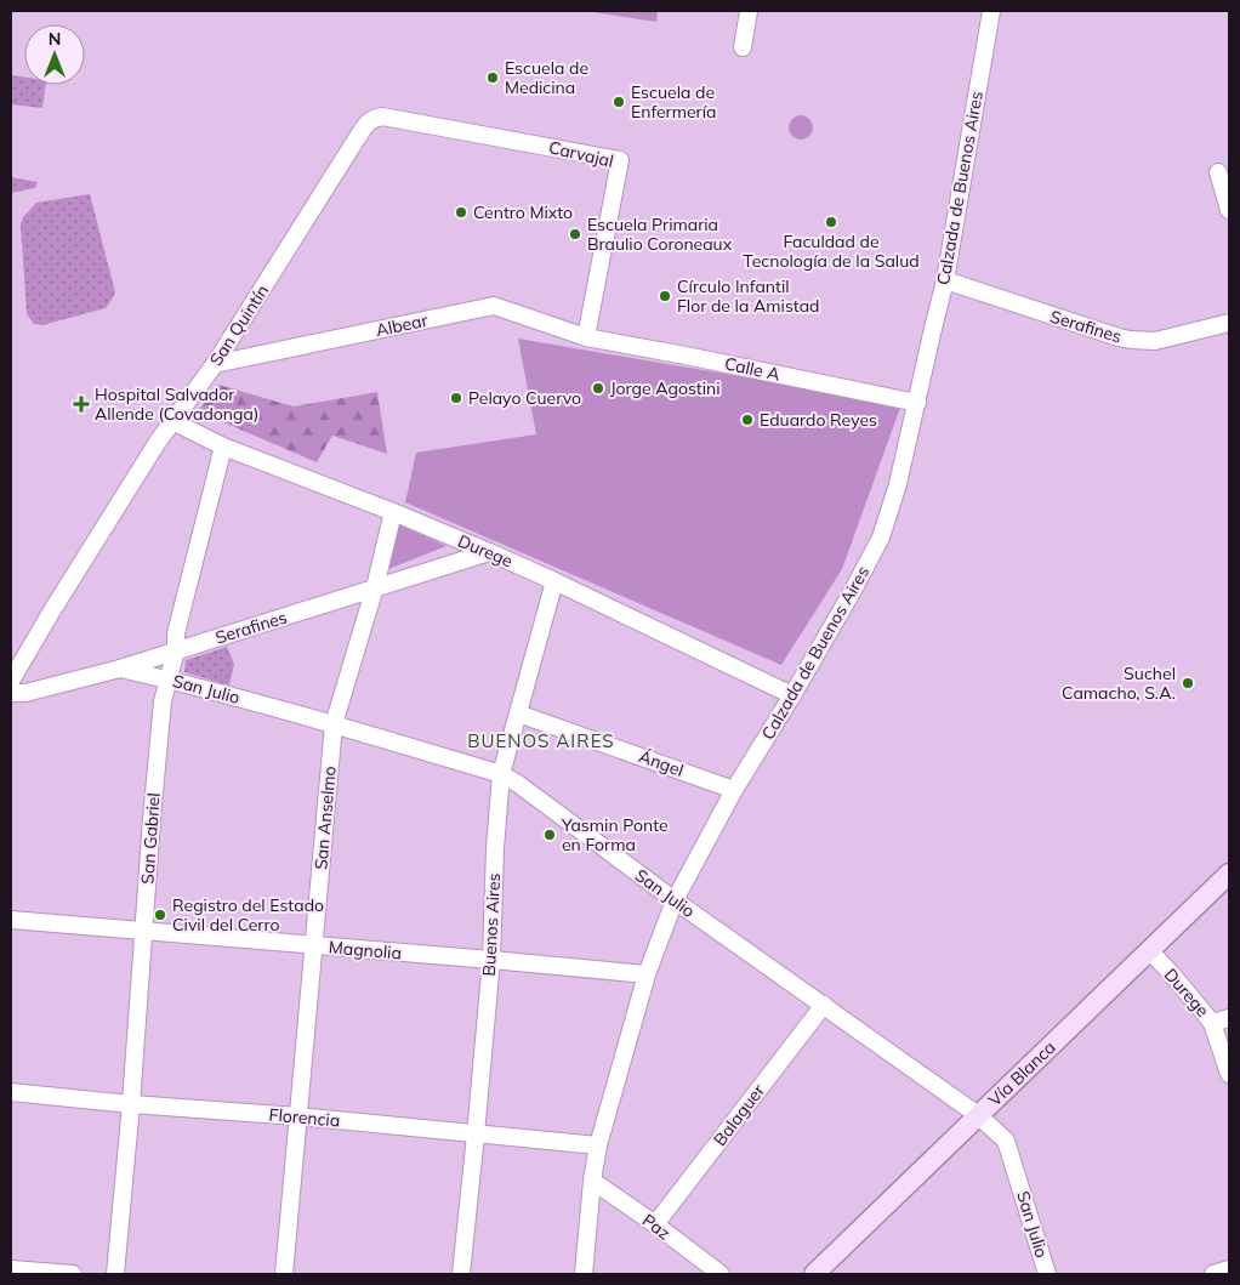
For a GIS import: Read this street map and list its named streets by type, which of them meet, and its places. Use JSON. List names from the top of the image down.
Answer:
{
  "streets": {
    "main road": ["Vía Blanca"],
    "street": [
      "Carvajal",
      "Calzada de Buenos Aires",
      "San Quintín",
      "Albear",
      "Serafines",
      "Calle A",
      "Durege",
      "San Julio",
      "Ángel",
      "San Anselmo",
      "San Gabriel",
      "Buenos Aires",
      "Magnolia",
      "Balaguer",
      "Florencia",
      "Paz"
    ]
  },
  "crossings": [
    ["Carvajal", "San Quintín"],
    ["Carvajal", "Albear"],
    ["Carvajal", "Calle A"],
    ["Calzada de Buenos Aires", "Serafines"],
    ["Calzada de Buenos Aires", "Calle A"],
    ["Calzada de Buenos Aires", "Durege"],
    ["Calzada de Buenos Aires", "San Julio"],
    ["Calzada de Buenos Aires", "Ángel"],
    ["Calzada de Buenos Aires", "Magnolia"],
    ["Calzada de Buenos Aires", "Florencia"],
    ["Calzada de Buenos Aires", "Paz"],
    ["San Quintín", "Albear"],
    ["San Quintín", "Durege"],
    ["Albear", "Calle A"],
    ["Serafines", "Durege"],
    ["Serafines", "San Julio"],
    ["Serafines", "San Anselmo"],
    ["Serafines", "San Gabriel"],
    ["Durege", "San Anselmo"],
    ["Durege", "San Gabriel"],
    ["Durege", "Buenos Aires"],
    ["Durege", "Vía Blanca"],
    ["San Julio", "San Anselmo"],
    ["San Julio", "San Gabriel"],
    ["San Julio", "Buenos Aires"],
    ["San Julio", "Vía Blanca"],
    ["San Julio", "Balaguer"],
    ["Ángel", "Buenos Aires"],
    ["San Anselmo", "Magnolia"],
    ["San Anselmo", "Florencia"],
    ["San Gabriel", "Magnolia"],
    ["San Gabriel", "Florencia"],
    ["Buenos Aires", "Magnolia"],
    ["Buenos Aires", "Florencia"],
    ["Balaguer", "Paz"]
  ],
  "districts": ["BUENOS AIRES"],
  "places": {
    "other": [
      "Escuela de Medicina",
      "Escuela de Enfermería",
      "Centro Mixto",
      "Faculdad de Tecnología de la Salud",
      "Escuela Primaria Braulio Coroneaux",
      "Círculo Infantil Flor de la Amistad",
      "Jorge Agostini",
      "Pelayo Cuervo",
      "Eduardo Reyes",
      "Suchel Camacho, S.A.",
      "Yasmin Ponte en Forma",
      "Registro del Estado Civil del Cerro"
    ],
    "health": ["Hospital Salvador Allende (Covadonga)"]
  },
  "north": "top"
}
